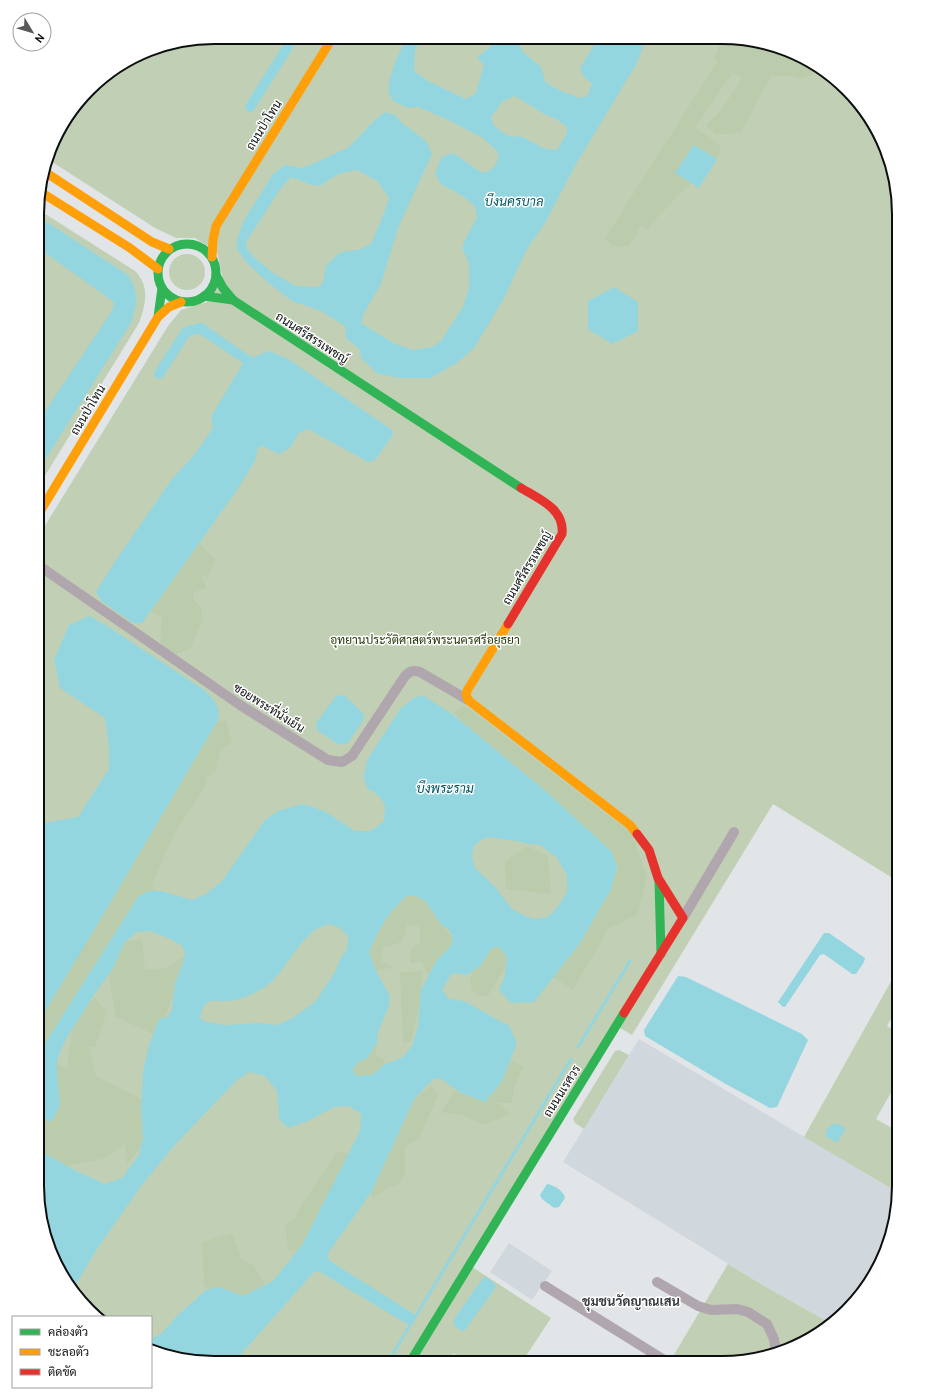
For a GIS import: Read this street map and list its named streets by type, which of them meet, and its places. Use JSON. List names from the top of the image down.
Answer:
{
  "streets": {
    "street": [
      "ถนนป่าโทน",
      "ถนนศรีสรรเพชญ์",
      "ซอยพระที่นั่งเย็น",
      "ถนนนเรศวร"
    ]
  },
  "crossings": [
    ["ถนนป่าโทน", "ถนนศรีสรรเพชญ์"],
    ["ถนนศรีสรรเพชญ์", "ซอยพระที่นั่งเย็น"]
  ],
  "districts": ["ชุมชนวัดญาณเสน"],
  "water": ["บึงนครบาล", "บึงพระราม"],
  "parks": ["อุทยานประวัติศาสตร์พระนครศรีอยุธยา"],
  "legend": ["คล่องตัว", "ชะลอตัว", "ติดขัด"],
  "north": "bottom right"
}
